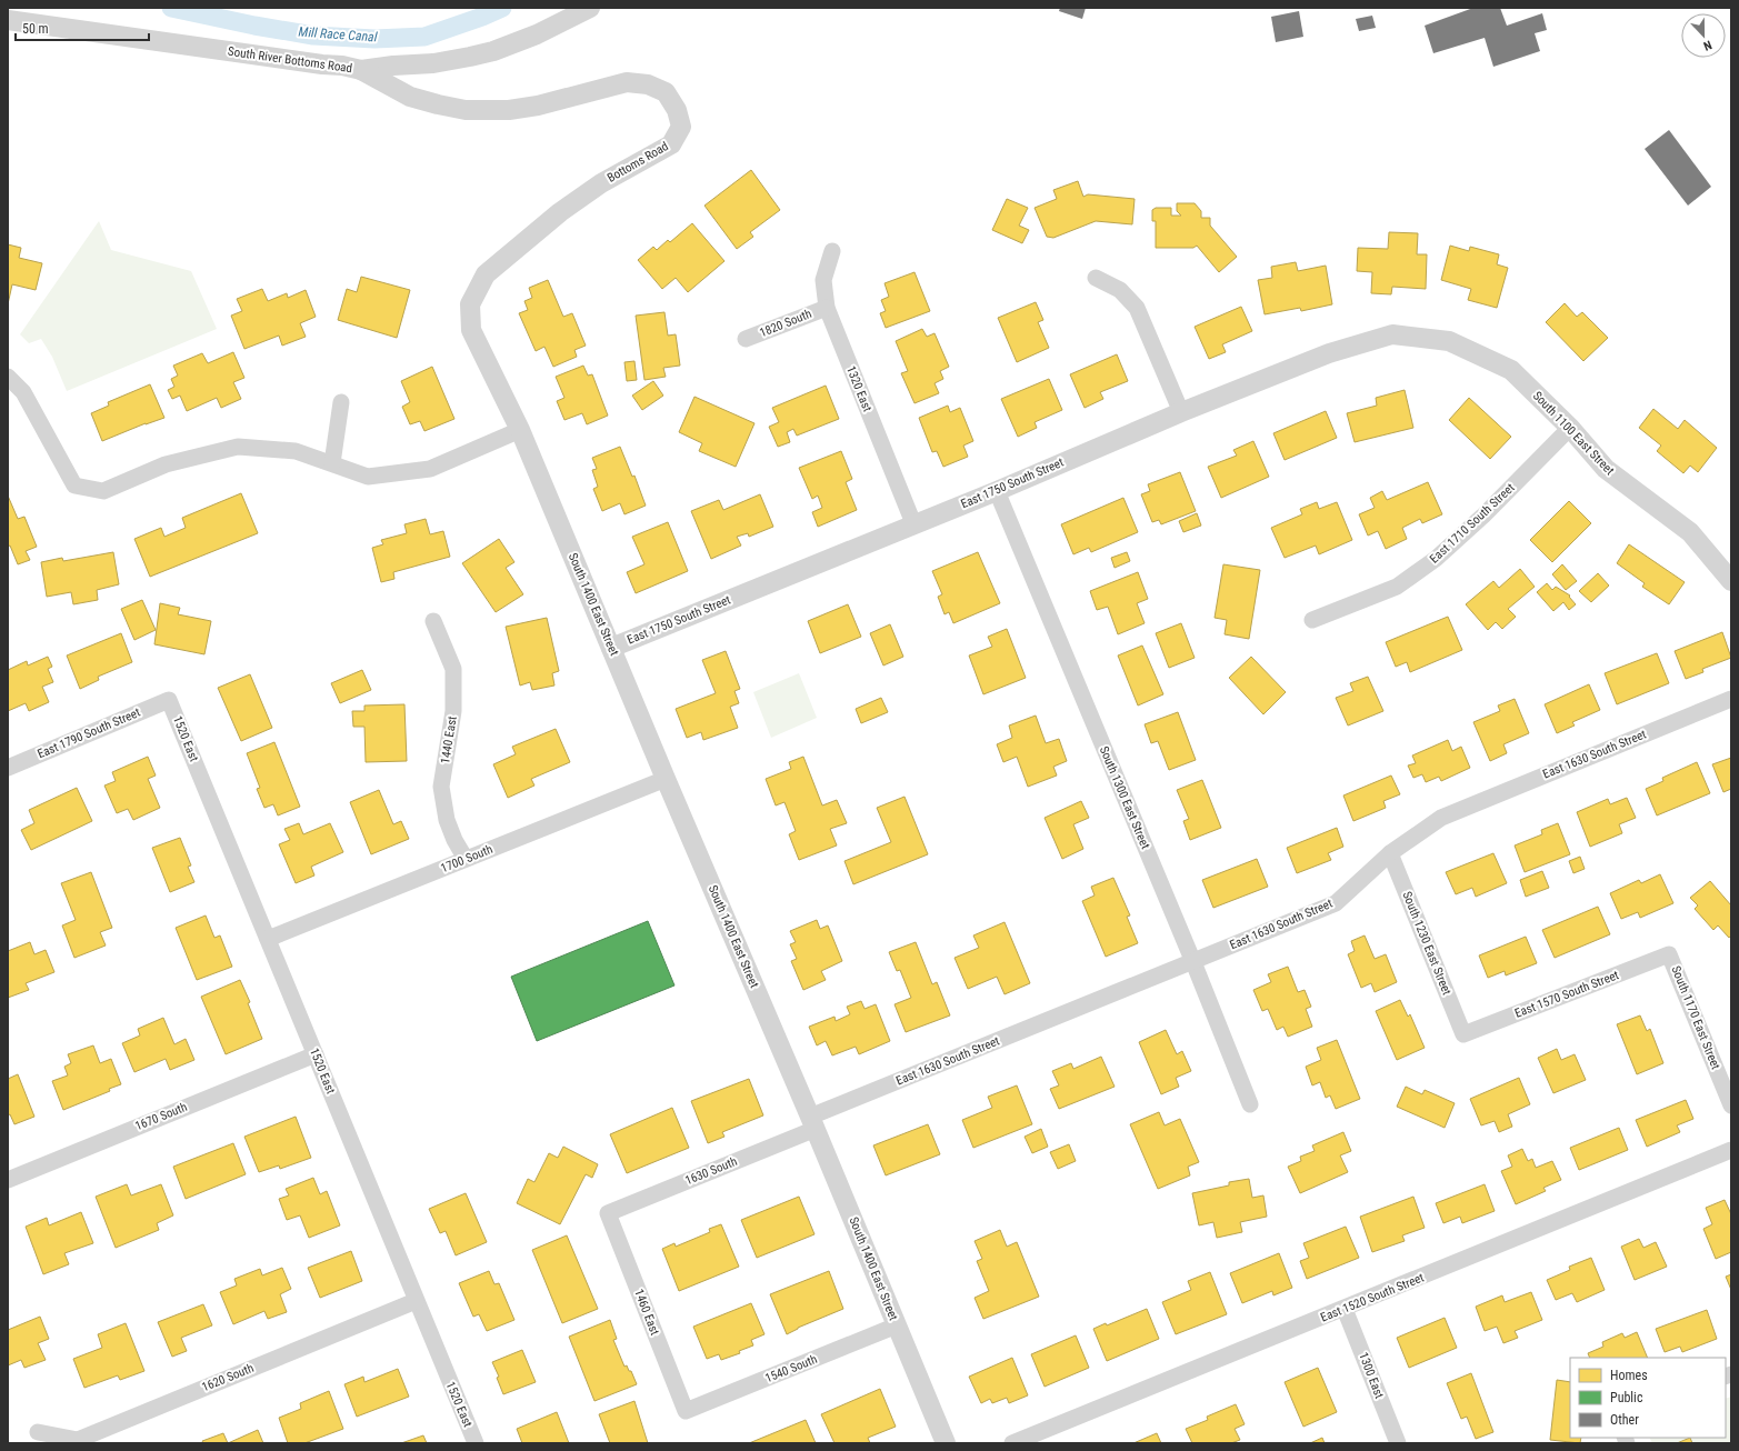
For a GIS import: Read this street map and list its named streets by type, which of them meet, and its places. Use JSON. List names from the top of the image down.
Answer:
{
  "streets": {
    "street": [
      "South River Bottoms Road",
      "Bottoms Road",
      "1820 South",
      "1320 East",
      "South 1100 East Street",
      "East 1750 South Street",
      "East 1710 South Street",
      "South 1400 East Street",
      "East 1790 South Street",
      "1520 East",
      "1440 East",
      "East 1630 South Street",
      "South 1300 East Street",
      "1700 South",
      "South 1230 East Street",
      "East 1570 South Street",
      "South 1170 East Street",
      "1670 South",
      "1630 South",
      "East 1520 South Street",
      "1460 East",
      "1540 South",
      "1300 East",
      "1620 South"
    ]
  },
  "crossings": [
    ["South River Bottoms Road", "Bottoms Road"],
    ["Bottoms Road", "South 1400 East Street"],
    ["1820 South", "1320 East"],
    ["1320 East", "East 1750 South Street"],
    ["South 1100 East Street", "East 1750 South Street"],
    ["South 1100 East Street", "East 1710 South Street"],
    ["East 1750 South Street", "South 1400 East Street"],
    ["East 1750 South Street", "South 1300 East Street"],
    ["South 1400 East Street", "East 1630 South Street"],
    ["South 1400 East Street", "1700 South"],
    ["South 1400 East Street", "1630 South"],
    ["South 1400 East Street", "1540 South"],
    ["East 1790 South Street", "1520 East"],
    ["1520 East", "1700 South"],
    ["1520 East", "1670 South"],
    ["1520 East", "1620 South"],
    ["1440 East", "1700 South"],
    ["East 1630 South Street", "South 1300 East Street"],
    ["East 1630 South Street", "South 1230 East Street"],
    ["East 1630 South Street", "1630 South"],
    ["South 1230 East Street", "East 1570 South Street"],
    ["East 1570 South Street", "South 1170 East Street"],
    ["1630 South", "1460 East"],
    ["East 1520 South Street", "1300 East"],
    ["1460 East", "1540 South"]
  ],
  "water": ["Mill Race Canal"],
  "legend": ["Homes", "Public", "Other"],
  "scale_bar": "50 m",
  "north": "bottom"
}
